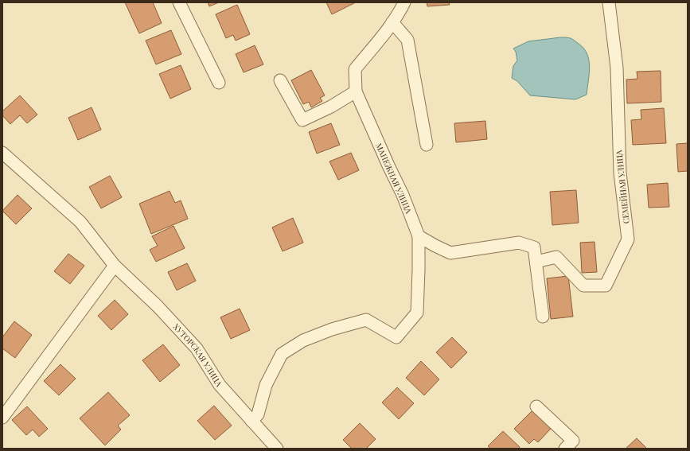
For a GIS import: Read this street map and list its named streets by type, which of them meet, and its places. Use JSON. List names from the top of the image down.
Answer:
{
  "streets": {
    "street": ["МАНЕЖНАЯ УЛИЦА", "СЕМЕЙНАЯ УЛИЦА", "ХУТОРСКАЯ УЛИЦА"]
  },
  "crossings": [
    ["МАНЕЖНАЯ УЛИЦА", "ХУТОРСКАЯ УЛИЦА"]
  ]
}
